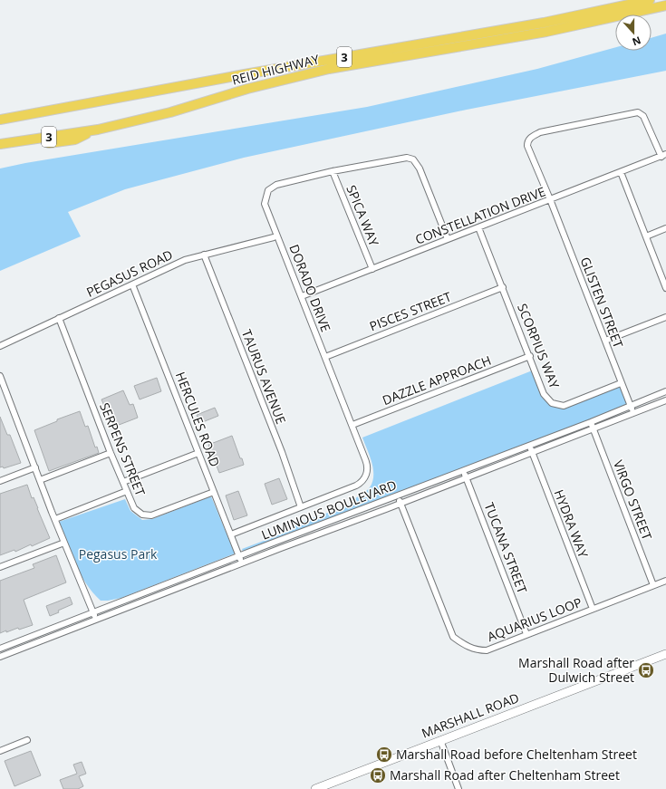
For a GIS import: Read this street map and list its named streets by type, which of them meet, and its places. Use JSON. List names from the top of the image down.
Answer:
{
  "streets": {
    "highway": ["3", "REID HIGHWAY"],
    "main road": ["MARSHALL ROAD"],
    "street": [
      "SPICA WAY",
      "CONSTELLATION DRIVE",
      "PEGASUS ROAD",
      "DORADO DRIVE",
      "GLISTEN STREET",
      "PISCES STREET",
      "SCORPIUS WAY",
      "TAURUS AVENUE",
      "DAZZLE APPROACH",
      "HERCULES ROAD",
      "SERPENS STREET",
      "VIRGO STREET",
      "LUMINOUS BOULEVARD",
      "HYDRA WAY",
      "TUCANA STREET",
      "AQUARIUS LOOP"
    ]
  },
  "crossings": [
    ["SPICA WAY", "CONSTELLATION DRIVE"],
    ["SPICA WAY", "DORADO DRIVE"],
    ["CONSTELLATION DRIVE", "DORADO DRIVE"],
    ["CONSTELLATION DRIVE", "GLISTEN STREET"],
    ["CONSTELLATION DRIVE", "SCORPIUS WAY"],
    ["PEGASUS ROAD", "TAURUS AVENUE"],
    ["PEGASUS ROAD", "HERCULES ROAD"],
    ["PEGASUS ROAD", "SERPENS STREET"],
    ["DORADO DRIVE", "PISCES STREET"],
    ["DORADO DRIVE", "TAURUS AVENUE"],
    ["DORADO DRIVE", "DAZZLE APPROACH"],
    ["DORADO DRIVE", "HERCULES ROAD"],
    ["GLISTEN STREET", "SCORPIUS WAY"],
    ["GLISTEN STREET", "LUMINOUS BOULEVARD"],
    ["PISCES STREET", "SCORPIUS WAY"],
    ["SCORPIUS WAY", "DAZZLE APPROACH"],
    ["HERCULES ROAD", "SERPENS STREET"],
    ["HERCULES ROAD", "LUMINOUS BOULEVARD"],
    ["VIRGO STREET", "LUMINOUS BOULEVARD"],
    ["VIRGO STREET", "AQUARIUS LOOP"],
    ["LUMINOUS BOULEVARD", "HYDRA WAY"],
    ["LUMINOUS BOULEVARD", "TUCANA STREET"],
    ["LUMINOUS BOULEVARD", "AQUARIUS LOOP"],
    ["HYDRA WAY", "AQUARIUS LOOP"],
    ["TUCANA STREET", "AQUARIUS LOOP"]
  ],
  "parks": ["Pegasus Park"],
  "places": {
    "bus stop": ["Marshall Road after Dulwich Street", "Marshall Road before Cheltenham Street", "Marshall Road after Cheltenham Street"]
  },
  "north": "bottom"
}
